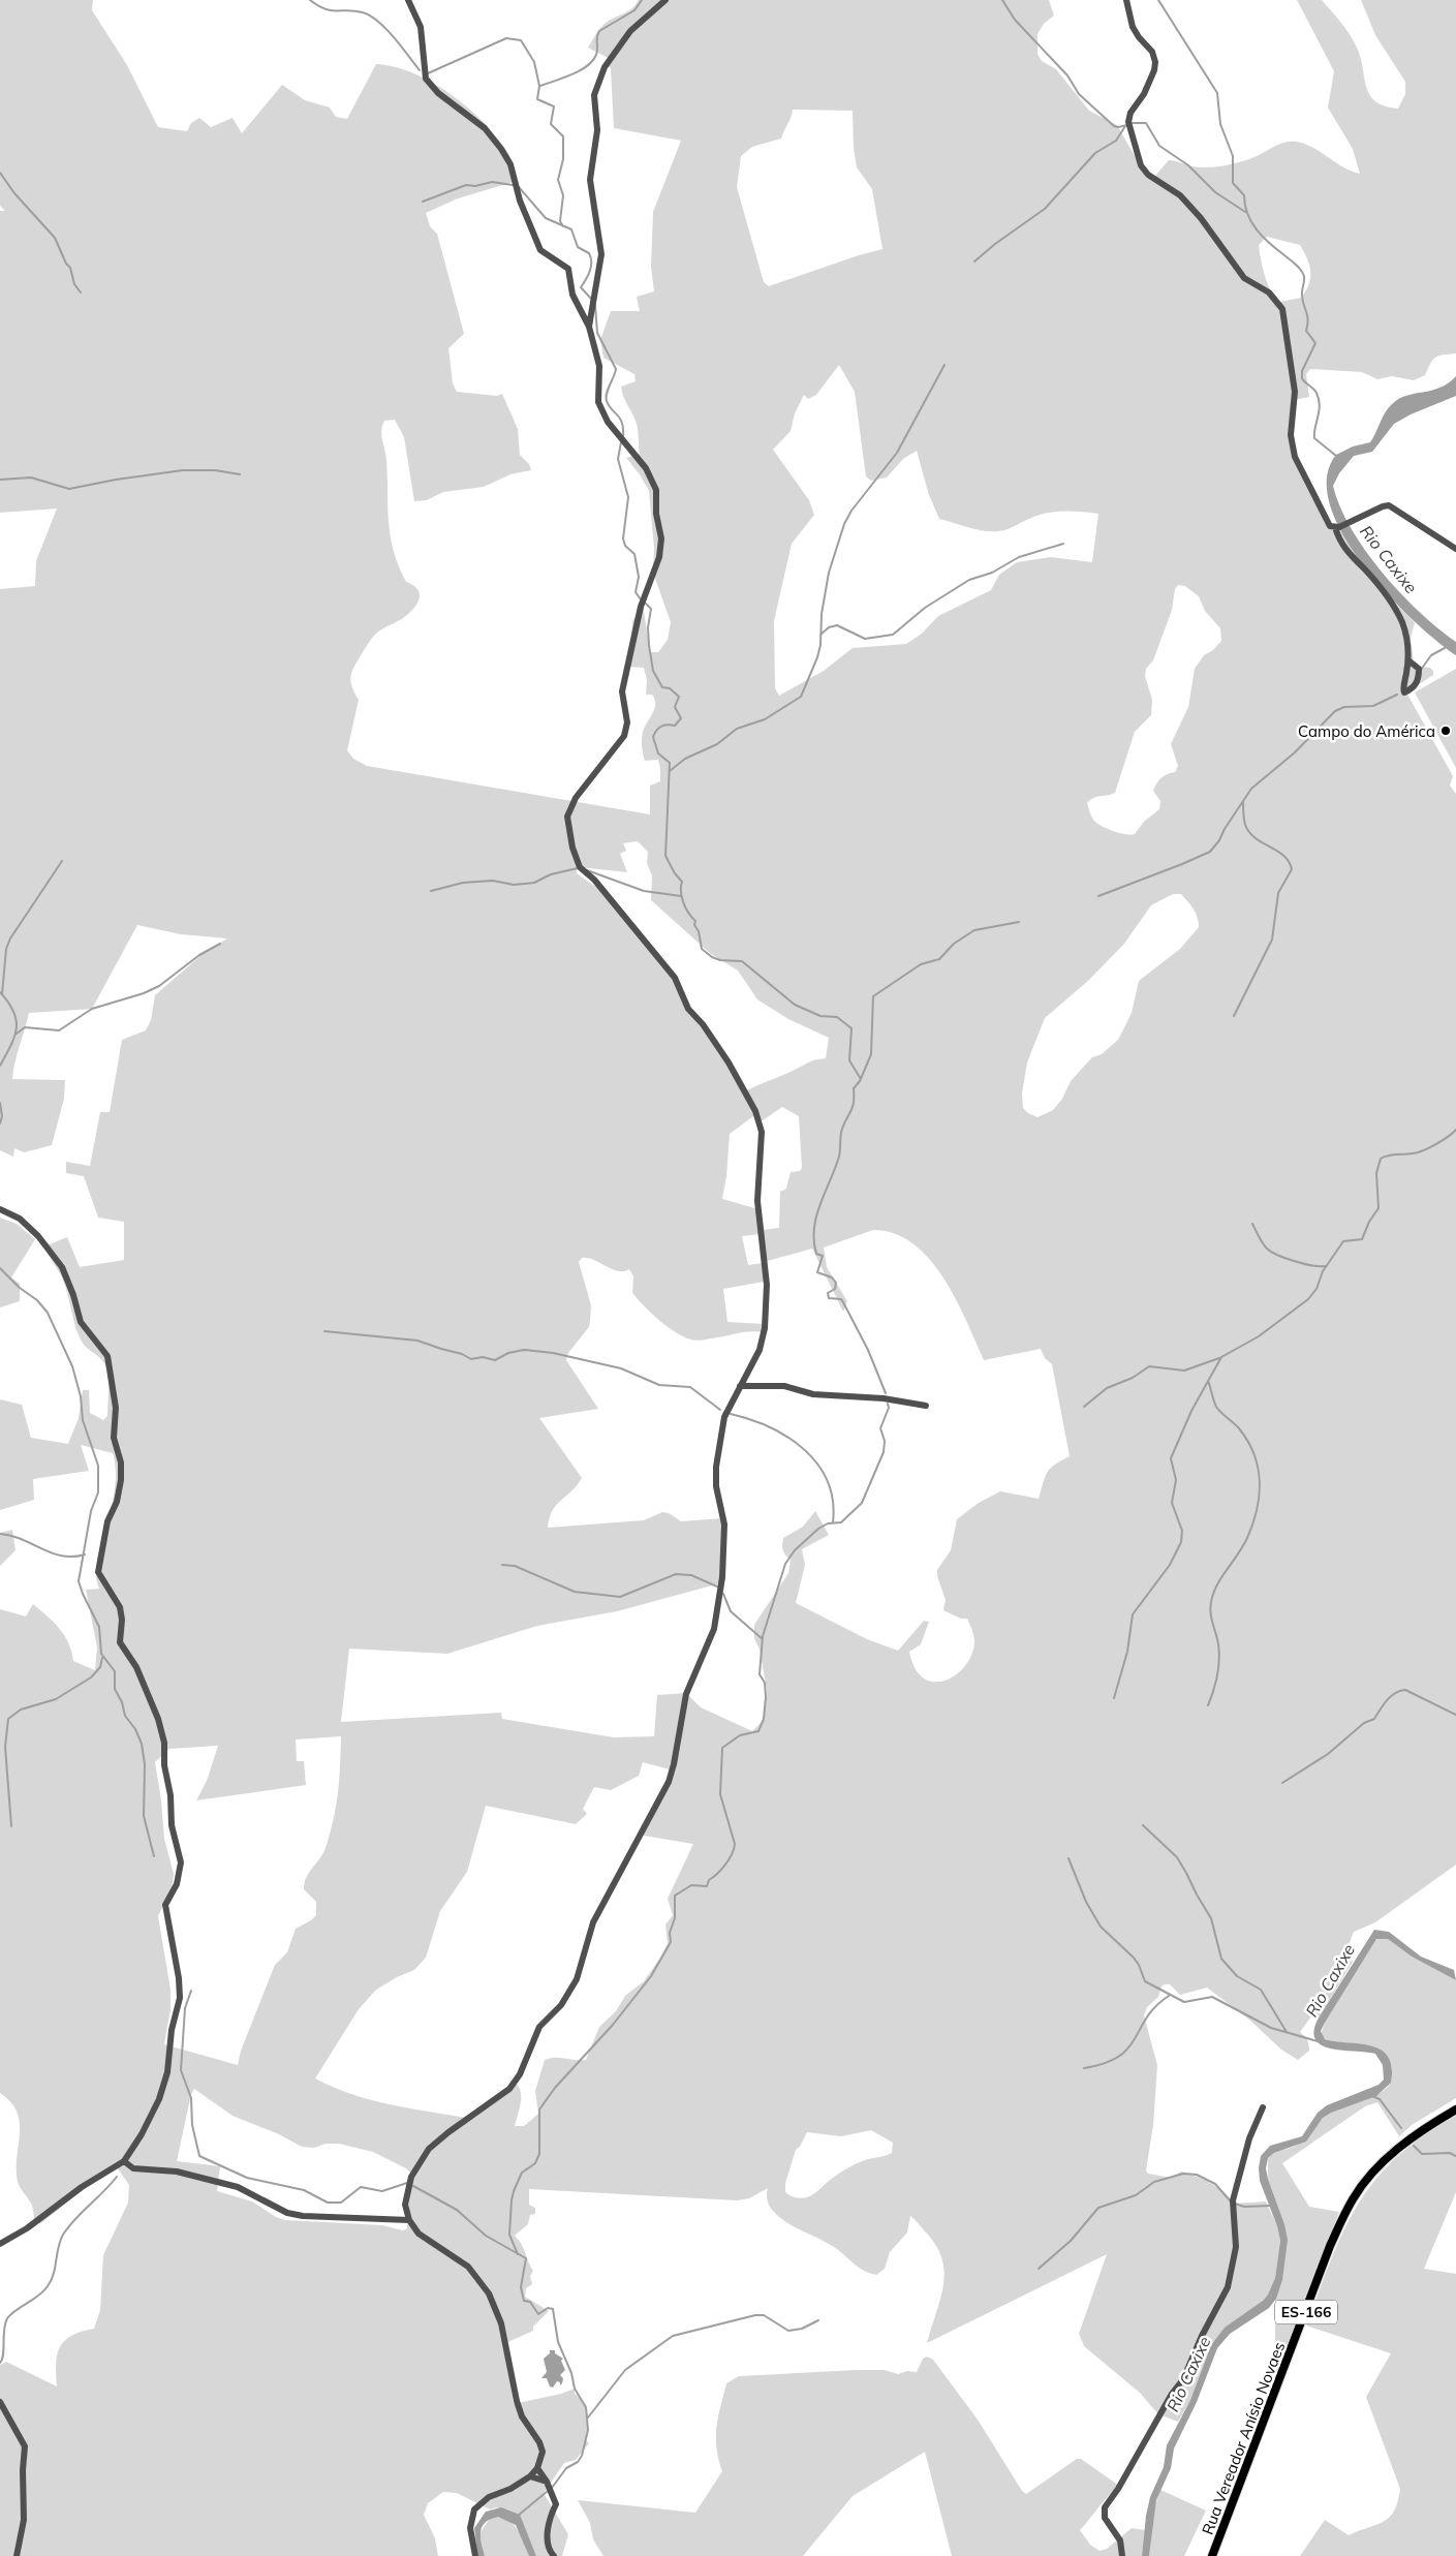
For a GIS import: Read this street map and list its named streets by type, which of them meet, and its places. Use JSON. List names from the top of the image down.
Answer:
{
  "streets": {
    "main road": ["ES-166", "Rua Vereador Anísio Novaes"]
  },
  "water": ["Rio Caxixe"],
  "places": ["Campo do América"]
}
